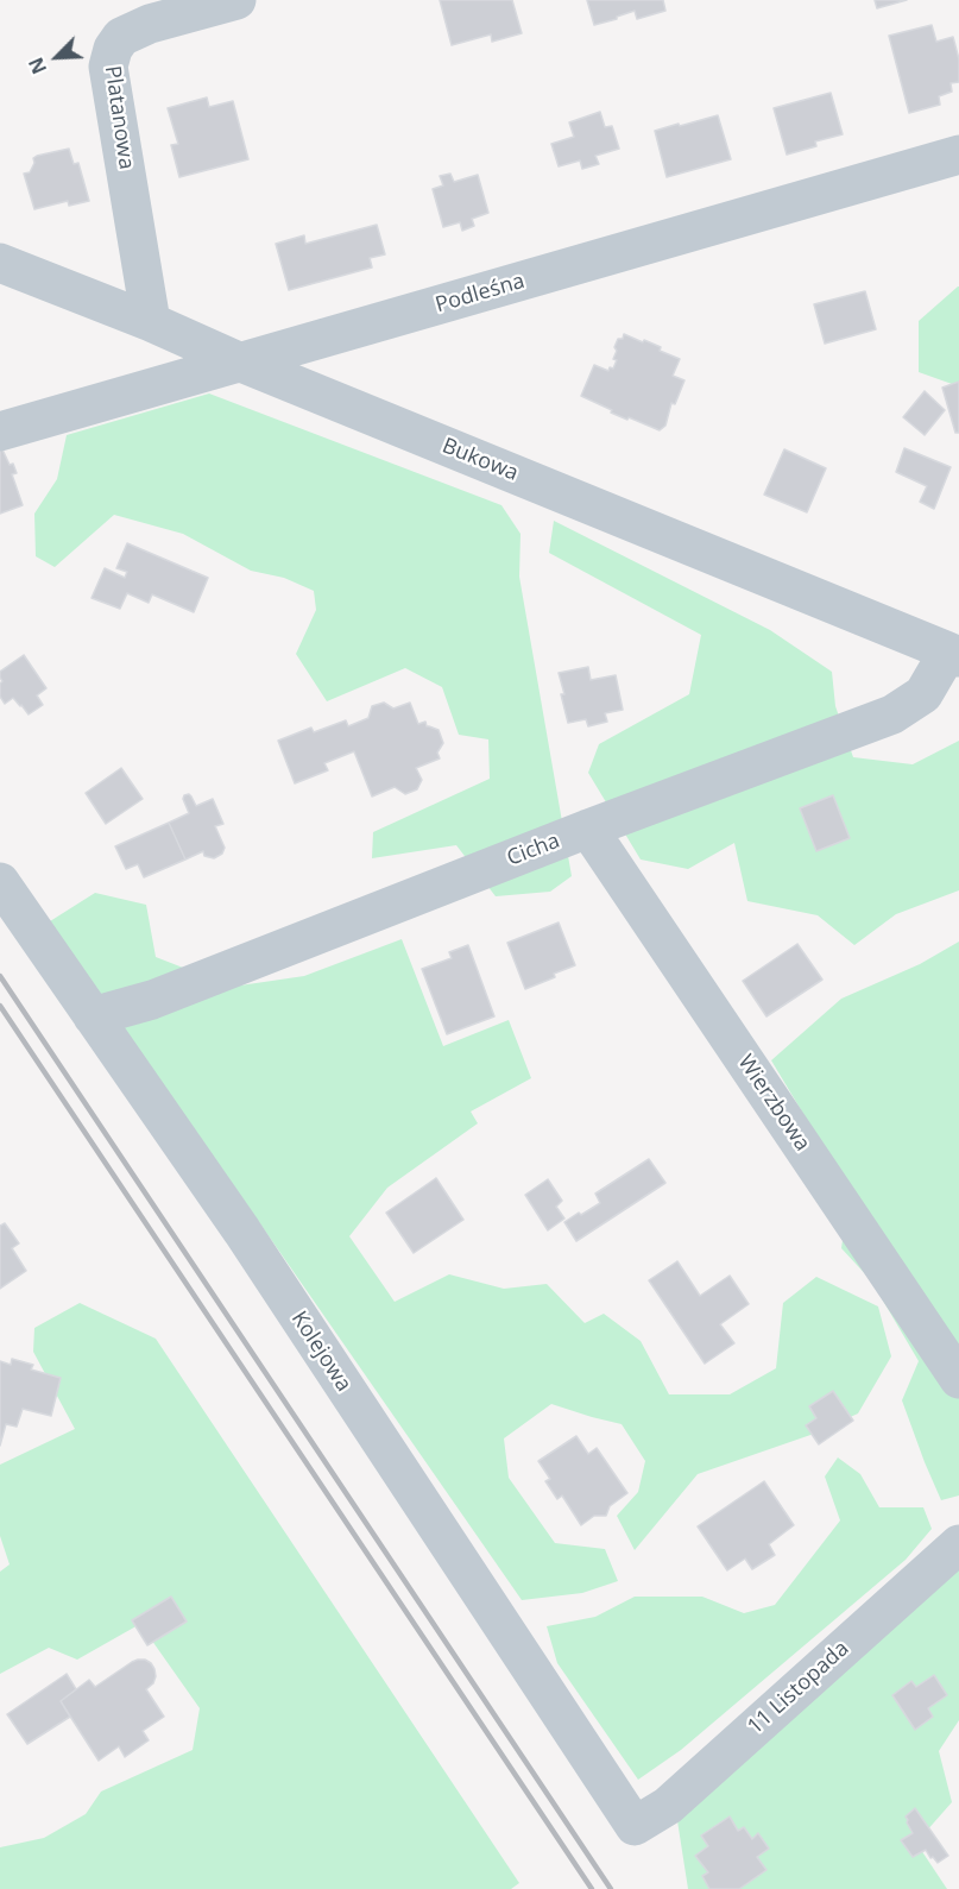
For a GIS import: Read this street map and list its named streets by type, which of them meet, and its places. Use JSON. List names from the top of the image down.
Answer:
{
  "streets": {
    "street": [
      "Platanowa",
      "Podleśna",
      "Bukowa",
      "Cicha",
      "Wierzbowa",
      "Kolejowa",
      "11 Listopada"
    ]
  },
  "crossings": [
    ["Platanowa", "Bukowa"],
    ["Podleśna", "Bukowa"],
    ["Bukowa", "Cicha"],
    ["Cicha", "Wierzbowa"],
    ["Cicha", "Kolejowa"],
    ["Kolejowa", "11 Listopada"]
  ],
  "north": "bottom left"
}
